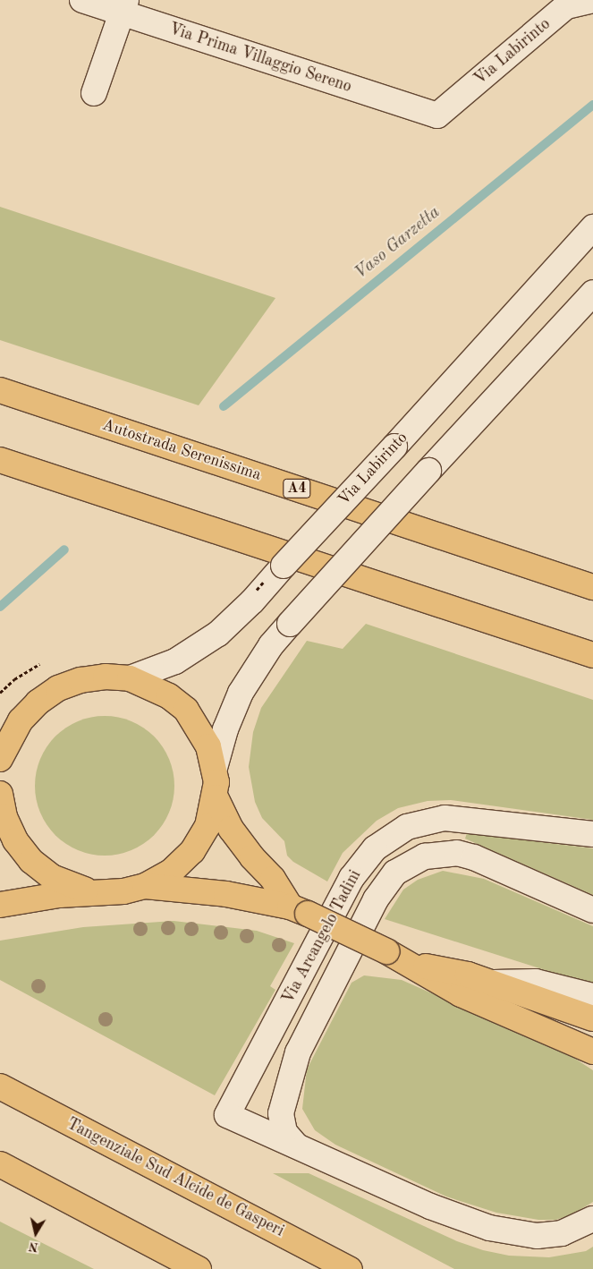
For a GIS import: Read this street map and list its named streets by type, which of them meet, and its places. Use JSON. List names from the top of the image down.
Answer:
{
  "streets": {
    "main road": [
      "Via Labirinto",
      "Autostrada Serenissima",
      "A4",
      "Tangenziale Sud Alcide de Gasperi"
    ],
    "street": ["Via Prima Villaggio Sereno", "Via Arcangelo Tadini"]
  },
  "crossings": [
    ["Via Labirinto", "Via Prima Villaggio Sereno"]
  ],
  "water": ["Vaso Garzetta"],
  "north": "bottom"
}
